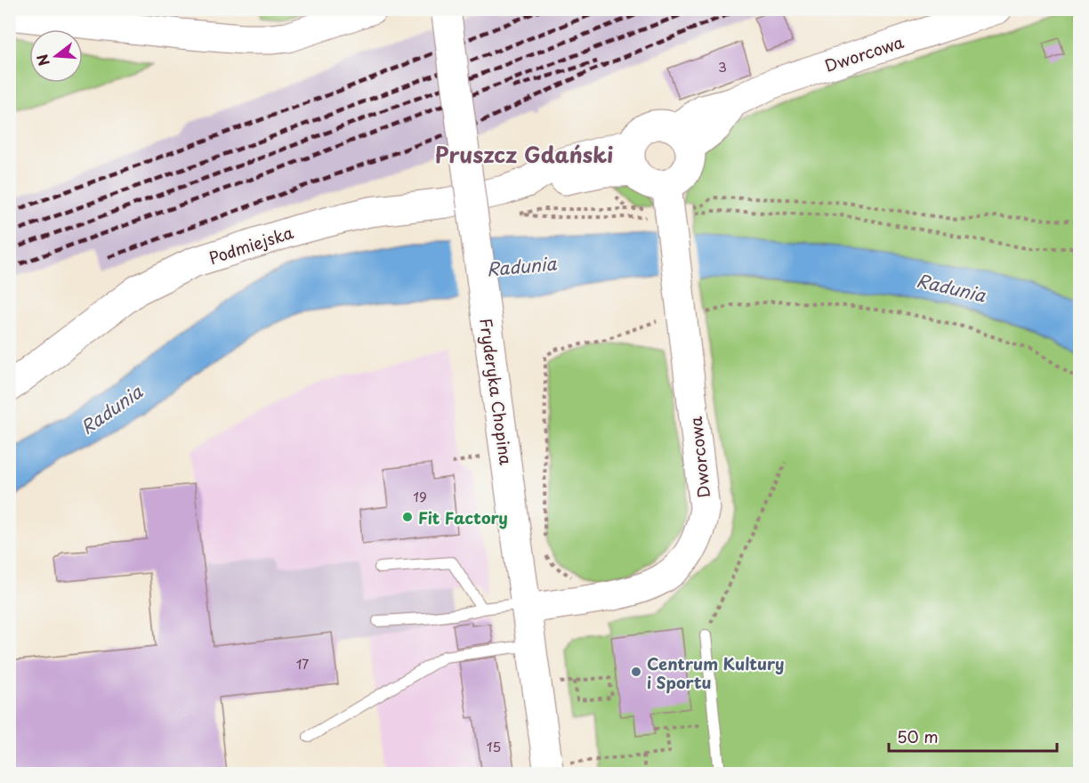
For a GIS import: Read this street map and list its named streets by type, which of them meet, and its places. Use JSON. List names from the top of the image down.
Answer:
{
  "streets": {
    "street": ["Dworcowa", "Podmiejska", "Fryderyka Chopina"]
  },
  "crossings": [
    ["Dworcowa", "Fryderyka Chopina"]
  ],
  "districts": ["Pruszcz Gdański"],
  "water": ["Radunia"],
  "places": ["Fit Factory", "Centrum Kultury i Sportu"],
  "house_numbers": [
    "3",
    "19",
    "17",
    "15"
  ],
  "scale_bar": "50 m",
  "north": "left"
}
